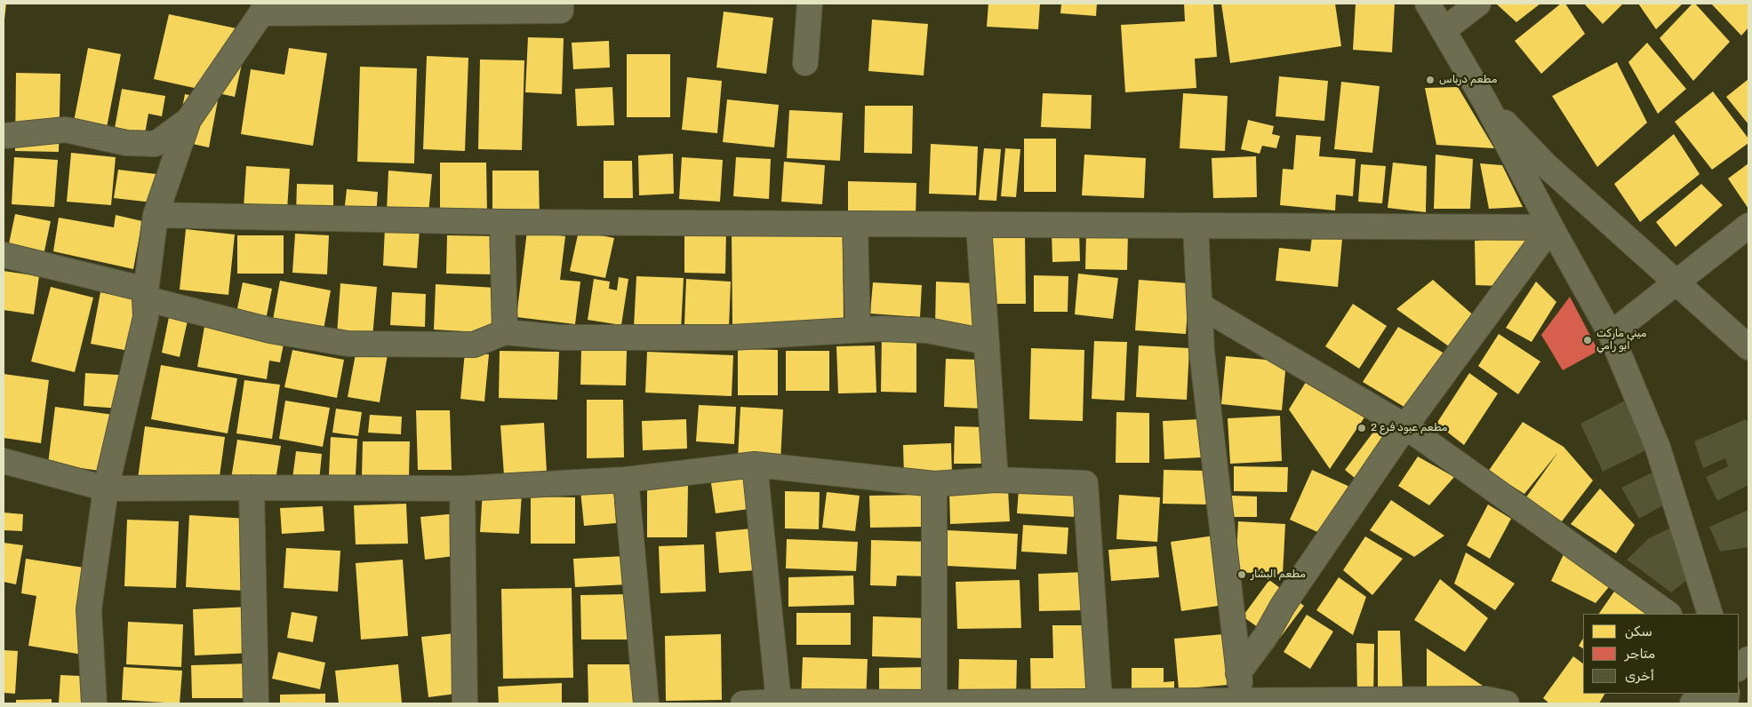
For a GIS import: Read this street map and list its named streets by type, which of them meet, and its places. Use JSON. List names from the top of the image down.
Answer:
{
  "places": [
    "مطعم درباس",
    "ميني ماركت ابو رامي",
    "مطعم عبود فرع 2",
    "مطعم البشار"
  ],
  "legend": ["سكن", "متاجر", "أخرى"]
}
